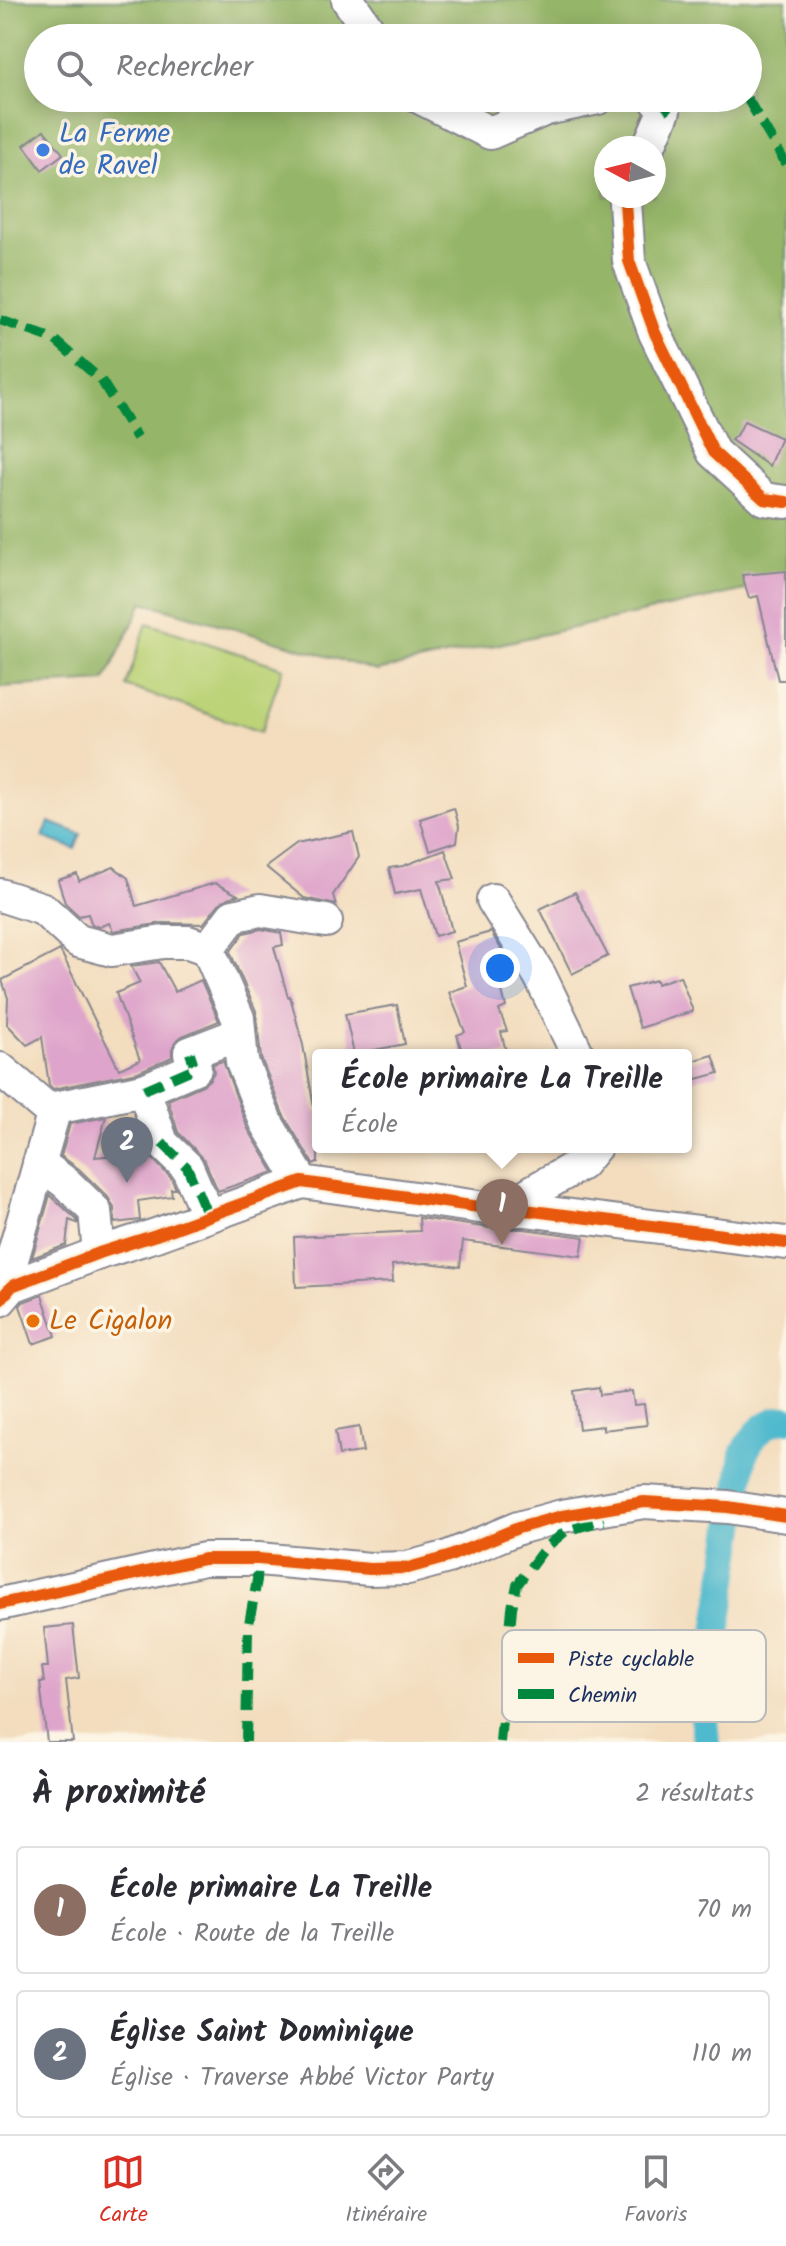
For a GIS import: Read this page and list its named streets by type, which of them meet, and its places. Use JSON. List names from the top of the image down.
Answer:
{
  "places": ["La Ferme de Ravel", "Le Cigalon"],
  "legend": ["Piste cyclable", "Chemin"],
  "north": "left",
  "page": {
    "search": "Rechercher",
    "popup": ["École primaire La Treille", "École"],
    "pins": ["2", "1"],
    "heading": ["À proximité", "2 résultats"],
    "list": [
      {
        "mark": "1",
        "name": "École primaire La Treille",
        "note": "École · Route de la Treille",
        "value": "70 m"
      },
      {
        "mark": "2",
        "name": "Église Saint Dominique",
        "note": "Église · Traverse Abbé Victor Party",
        "value": "110 m"
      }
    ],
    "nav": ["Carte", "Itinéraire", "Favoris"]
  }
}
